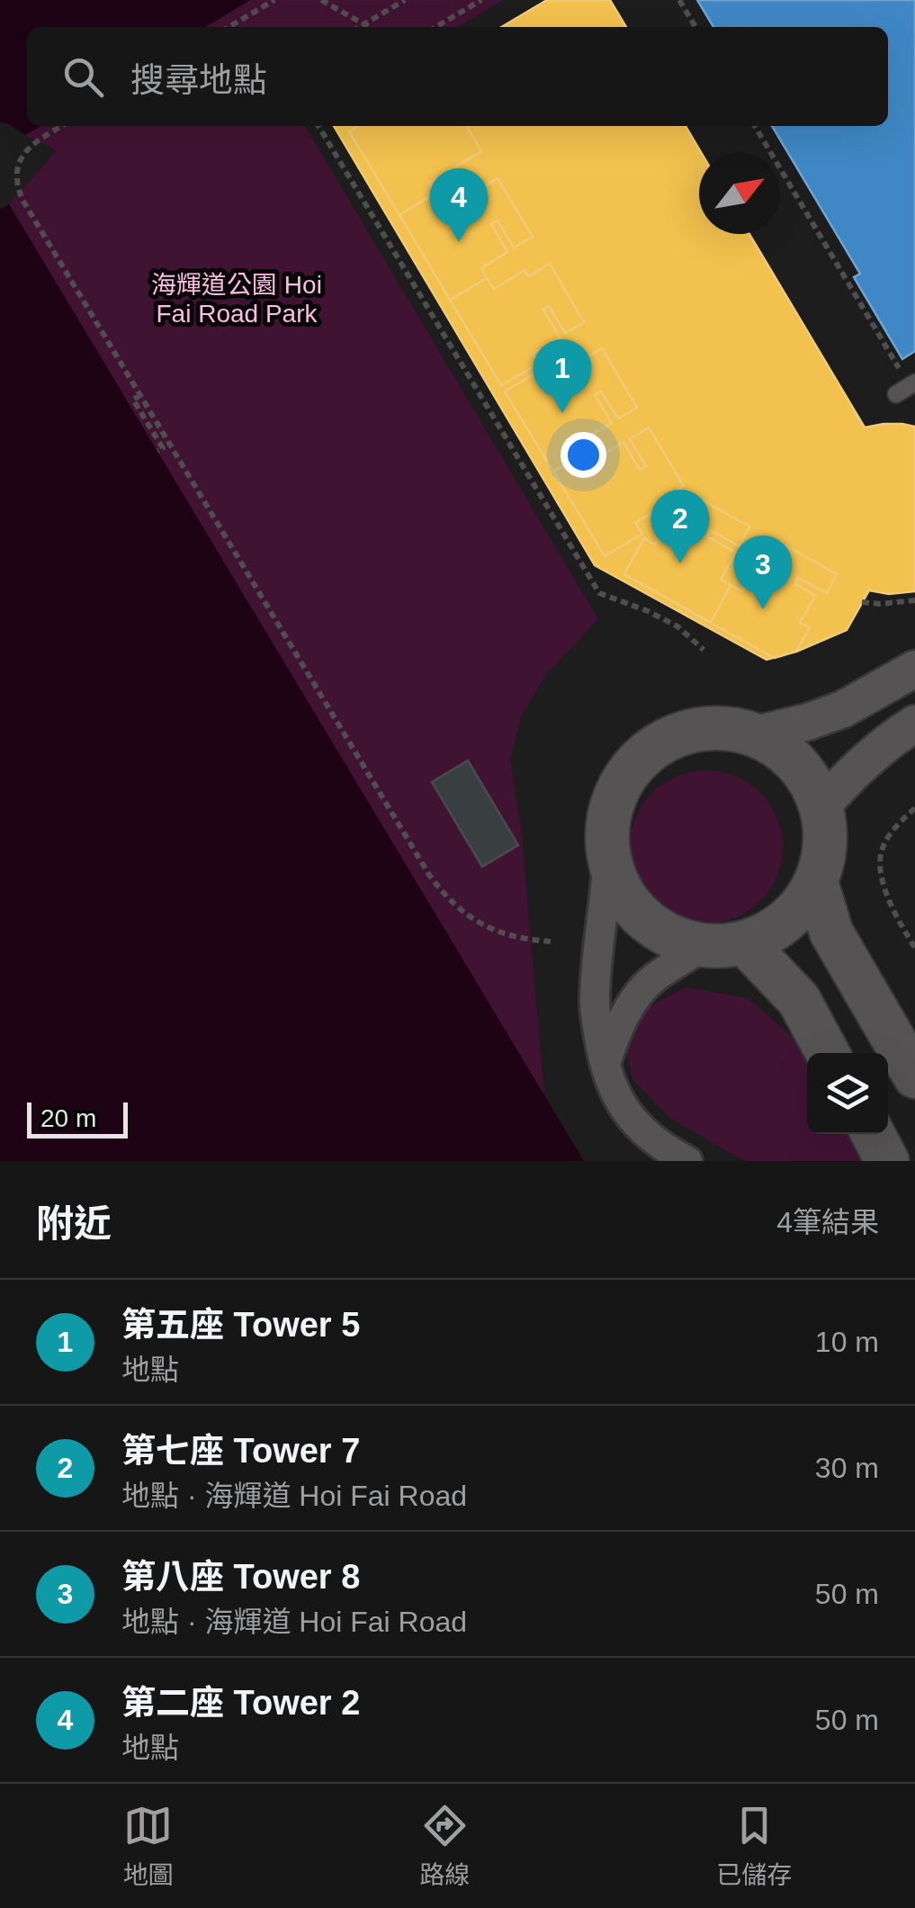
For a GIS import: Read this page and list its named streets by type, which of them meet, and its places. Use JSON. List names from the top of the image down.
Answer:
{
  "parks": ["海輝道公園 Hoi Fai Road Park"],
  "scale_bar": "20 m",
  "north": "top right",
  "page": {
    "search": "搜尋地點",
    "pins": [
      "4",
      "1",
      "2",
      "3"
    ],
    "scale": "20 m",
    "heading": ["附近", "4筆結果"],
    "list": [
      {
        "mark": "1",
        "name": "第五座 Tower 5",
        "note": "地點",
        "value": "10 m"
      },
      {
        "mark": "2",
        "name": "第七座 Tower 7",
        "note": "地點 · 海輝道 Hoi Fai Road",
        "value": "30 m"
      },
      {
        "mark": "3",
        "name": "第八座 Tower 8",
        "note": "地點 · 海輝道 Hoi Fai Road",
        "value": "50 m"
      },
      {
        "mark": "4",
        "name": "第二座 Tower 2",
        "note": "地點",
        "value": "50 m"
      }
    ],
    "nav": ["地圖", "路線", "已儲存"]
  }
}
